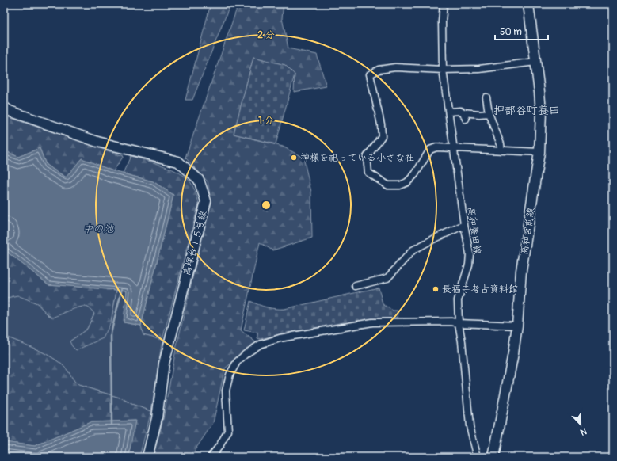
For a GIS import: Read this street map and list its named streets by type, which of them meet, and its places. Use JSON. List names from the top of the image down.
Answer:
{
  "streets": {
    "street": ["高和養田線", "高和宮前線", "高塚台１５号線"]
  },
  "districts": ["押部谷町養田"],
  "water": ["中の池"],
  "places": ["神様を祀っている小さな社", "長福寺考古資料館"],
  "scale_bar": "50 m",
  "north": "bottom",
  "rings": ["2 分", "1 分"]
}
